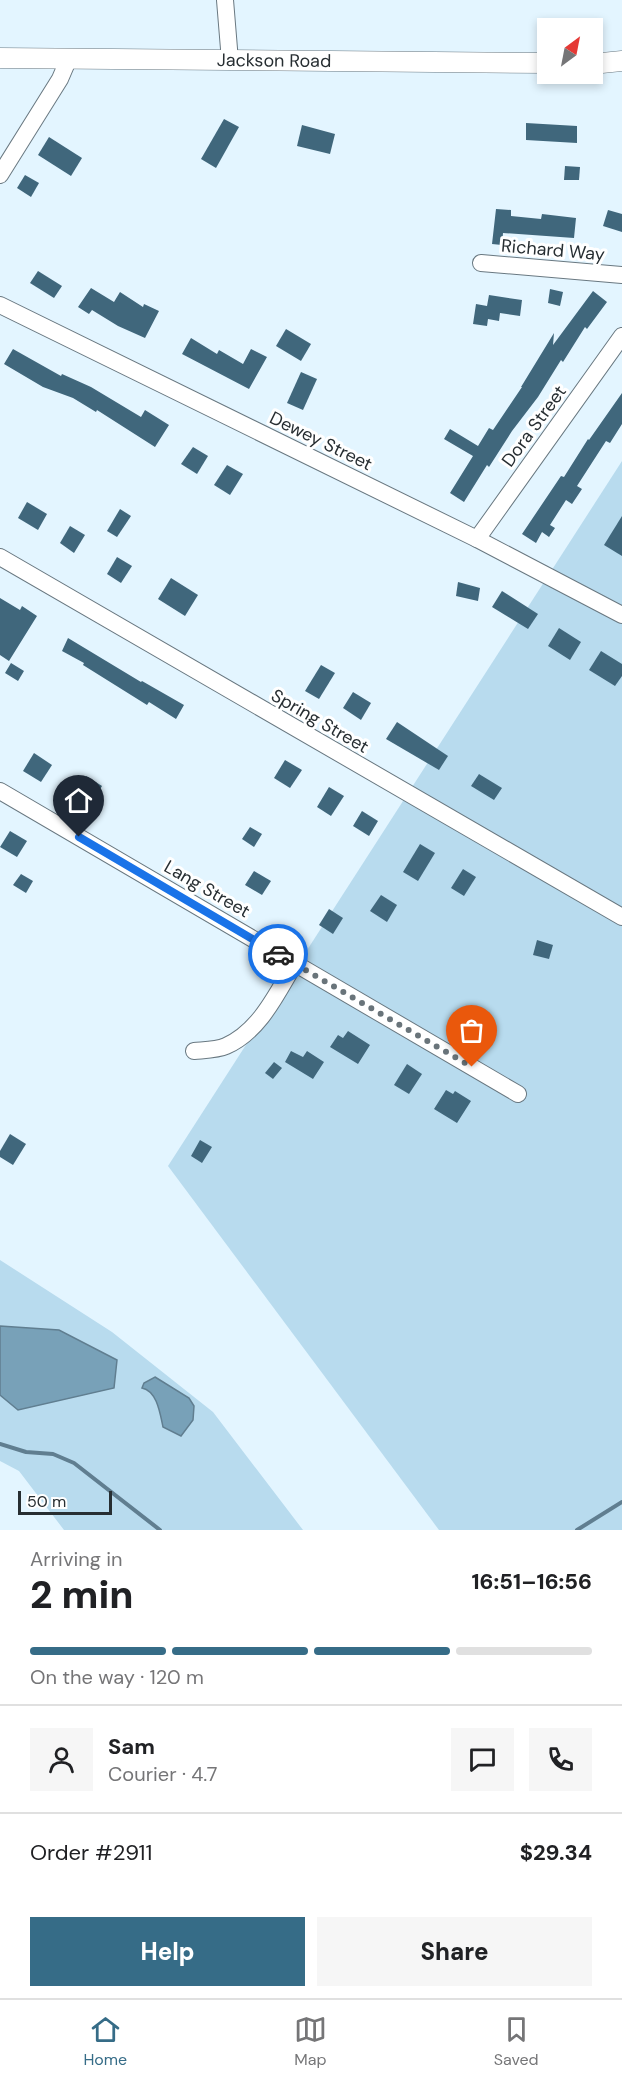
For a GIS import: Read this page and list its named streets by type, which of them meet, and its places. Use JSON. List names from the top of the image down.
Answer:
{
  "streets": {
    "main road": ["Jackson Road"],
    "street": [
      "Richard Way",
      "Dora Street",
      "Dewey Street",
      "Spring Street",
      "Lang Street"
    ]
  },
  "crossings": [
    ["Dora Street", "Dewey Street"]
  ],
  "scale_bar": "50 m",
  "north": "top right",
  "page": {
    "scale": "50 m",
    "heading": ["2 min", "Arriving in", "16:51–16:56"],
    "panel": [
      "Sam",
      "Courier · 4.7",
      "Order #2911",
      "$29.34"
    ],
    "bar": "On the way · 120 m",
    "buttons": ["Help", "Share"],
    "tabs": ["Home", "Map", "Saved"]
  }
}
